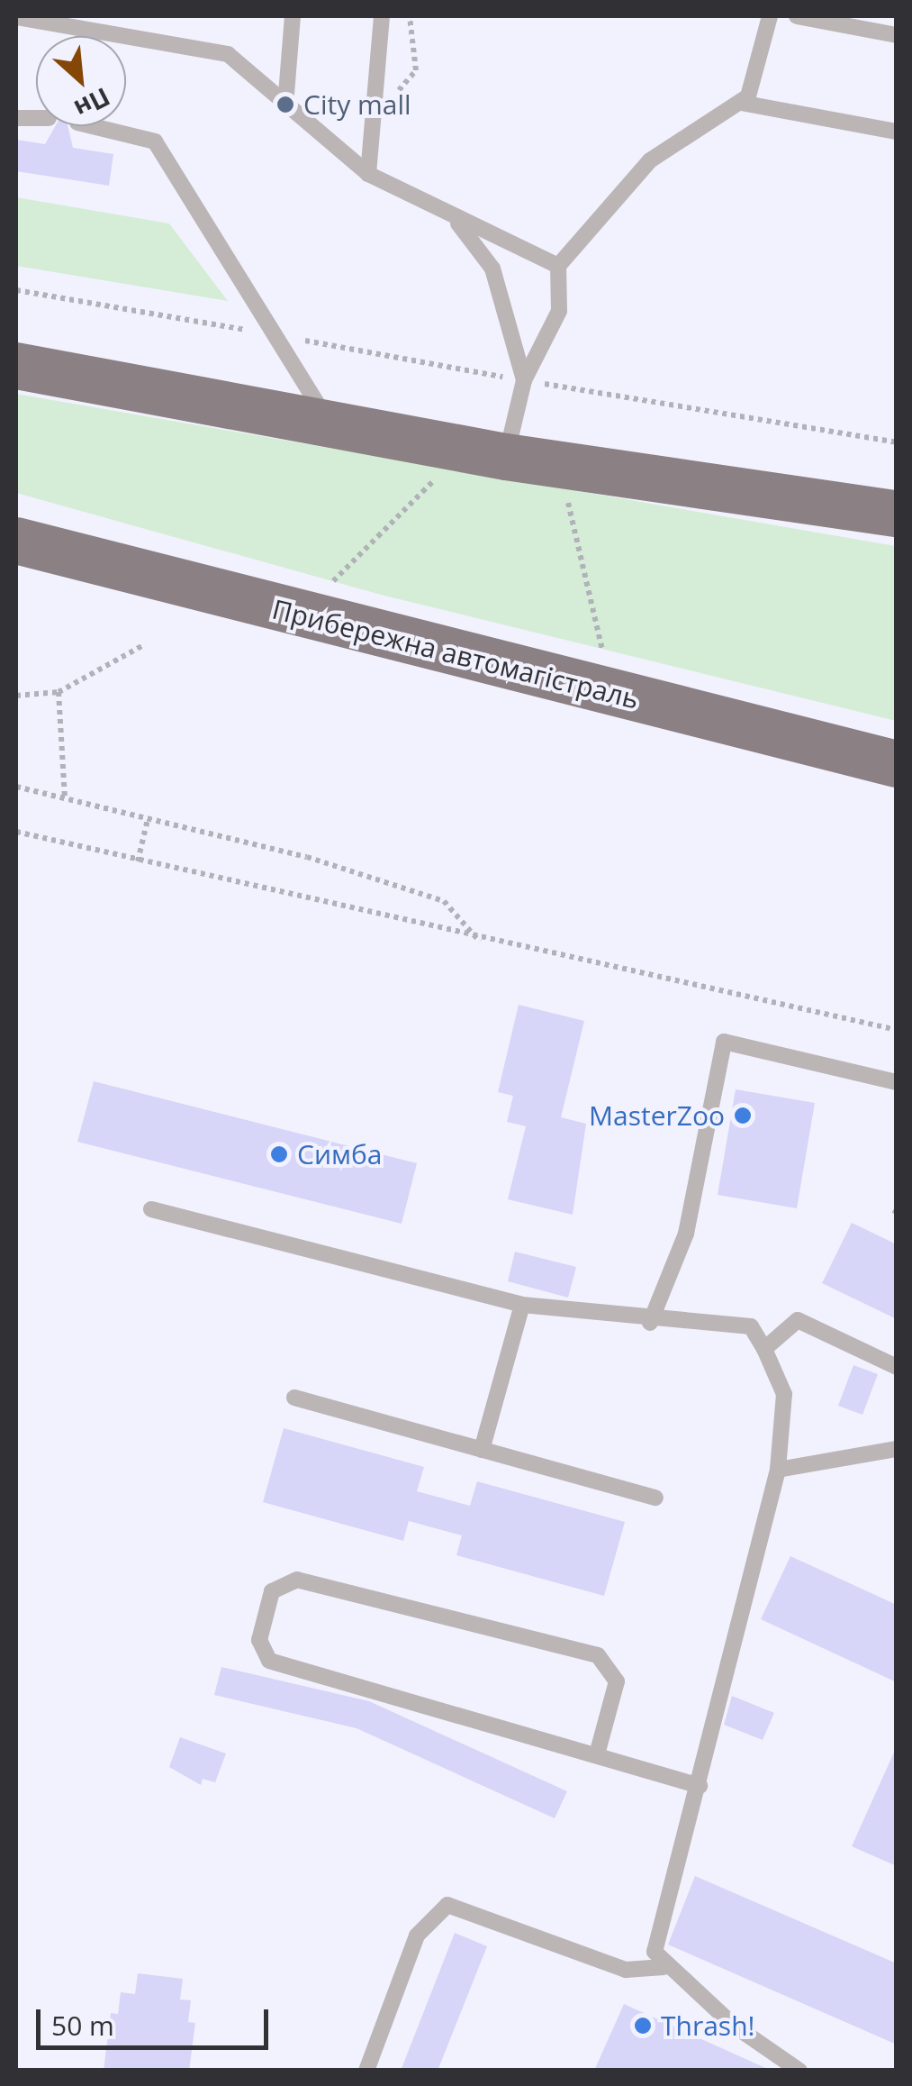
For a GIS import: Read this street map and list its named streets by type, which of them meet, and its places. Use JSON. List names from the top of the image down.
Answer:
{
  "streets": {
    "main road": ["Прибережна автомагістраль"]
  },
  "places": [
    "City mall",
    "MasterZoo",
    "Симба",
    "Thrash!"
  ],
  "scale_bar": "50 m",
  "north": "bottom right"
}
